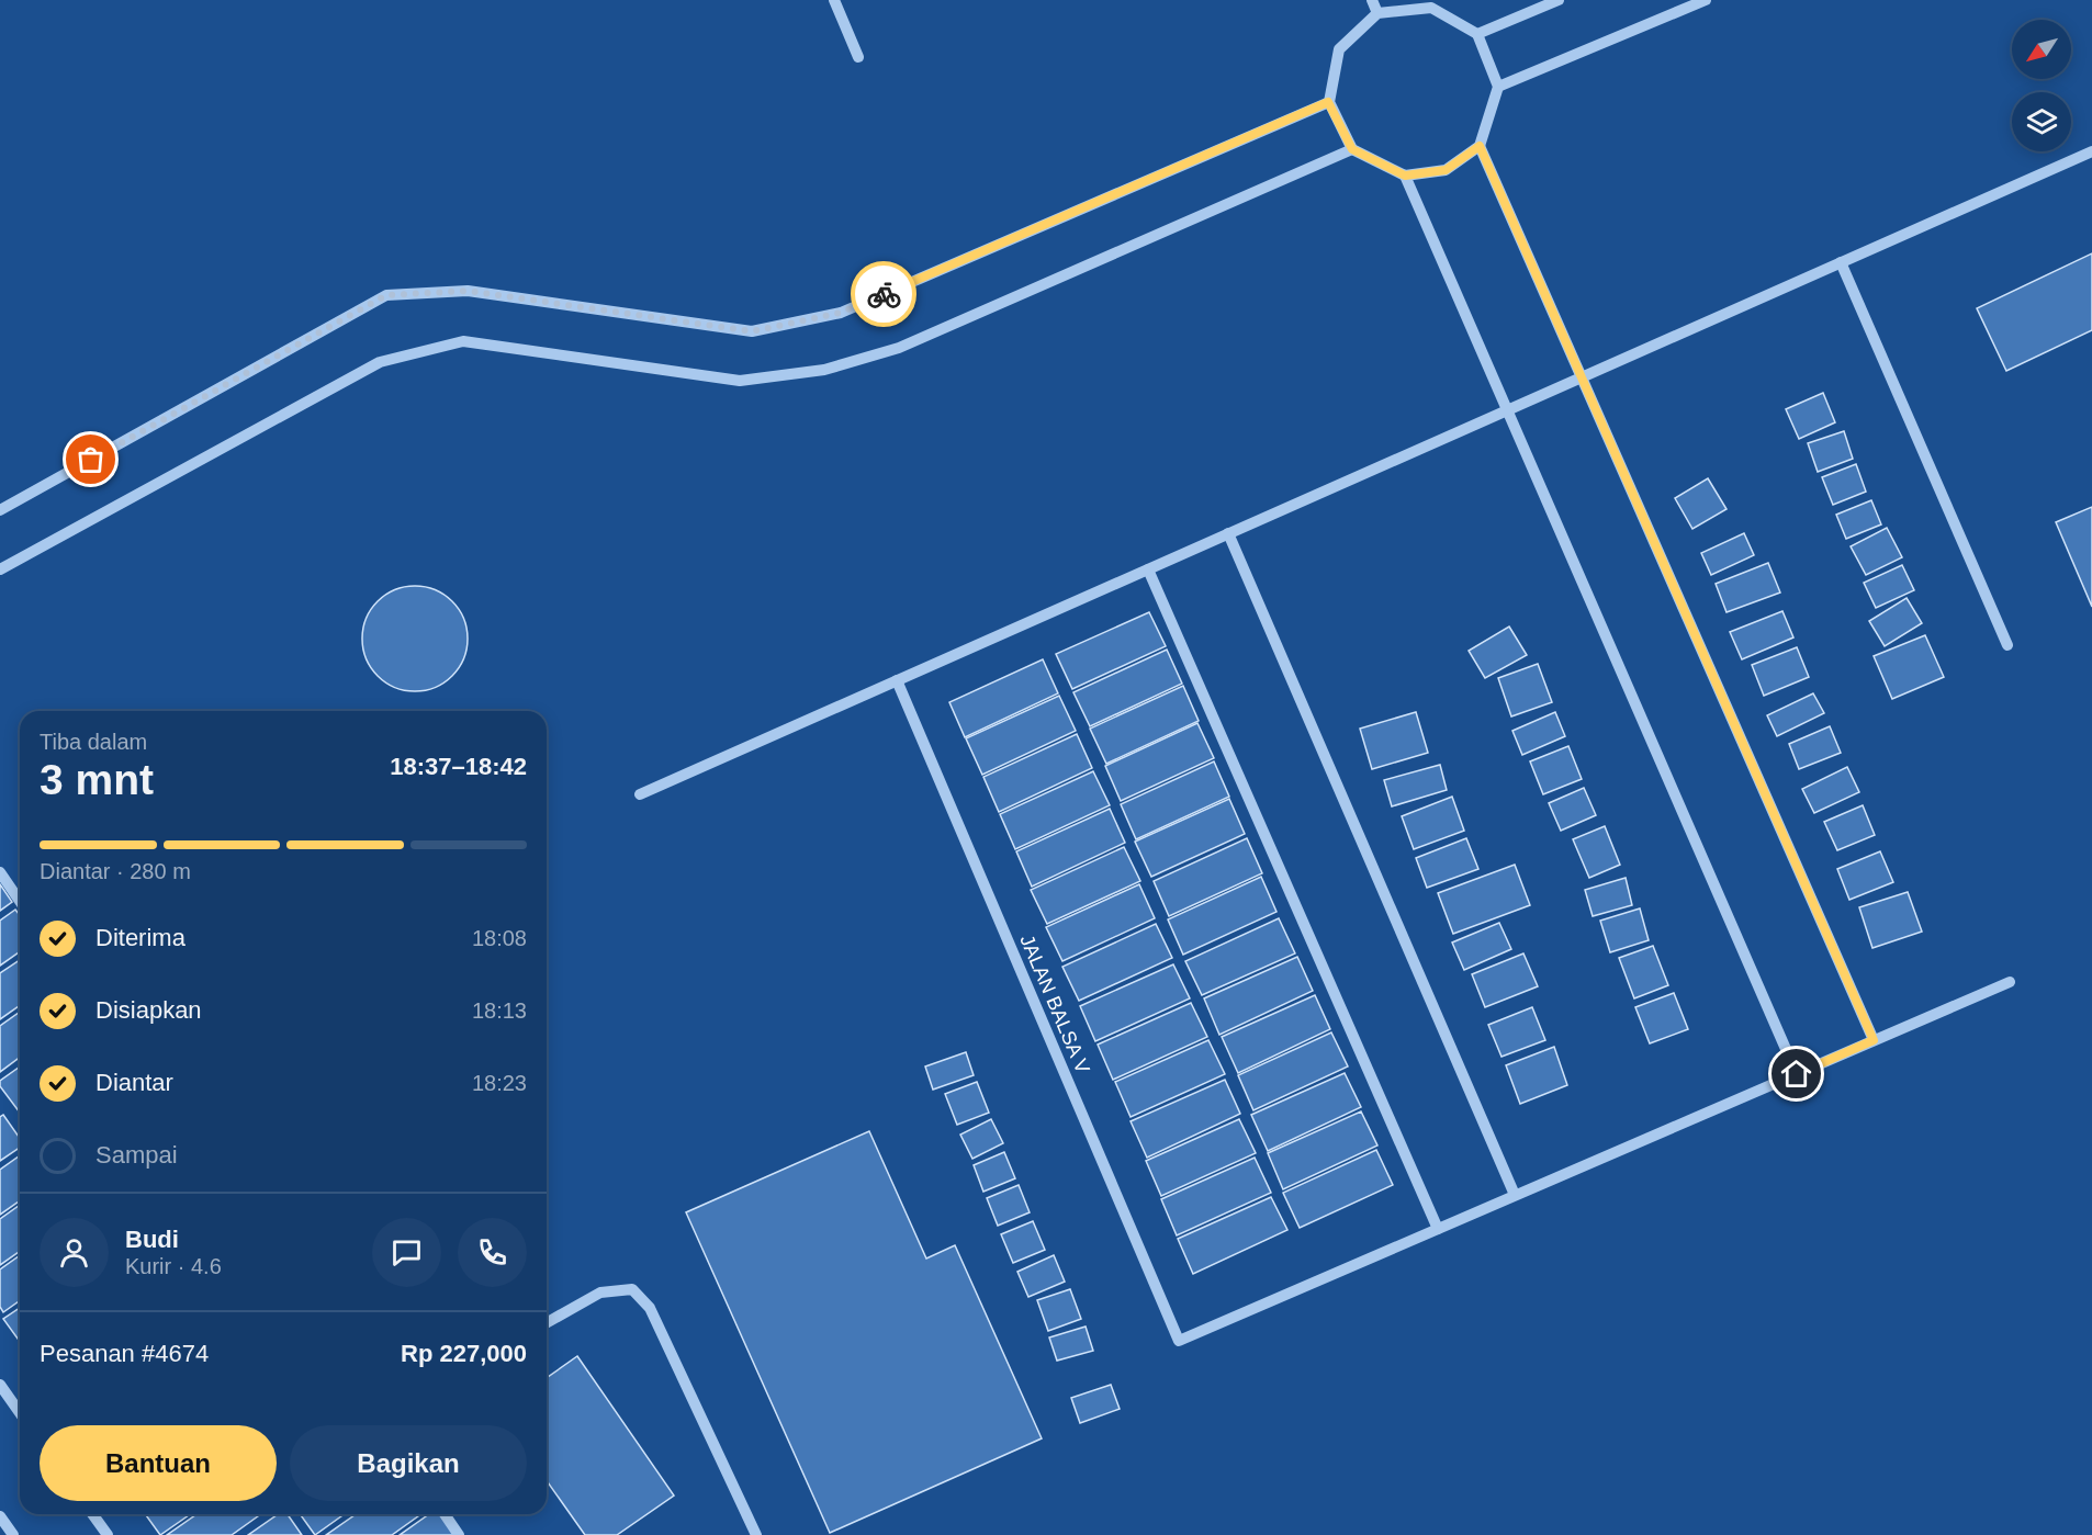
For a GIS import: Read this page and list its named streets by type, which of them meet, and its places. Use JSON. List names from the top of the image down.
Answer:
{
  "streets": {
    "street": ["JALAN BALSA V"]
  },
  "north": "bottom left",
  "page": {
    "heading": ["3 mnt", "Tiba dalam", "18:37–18:42"],
    "panel": [
      "Budi",
      "Kurir · 4.6",
      "Pesanan #4674",
      "Rp 227,000"
    ],
    "bar": "Diantar · 280 m",
    "list": [
      ["Diterima", "18:08"],
      ["Disiapkan", "18:13"],
      ["Diantar", "18:23"],
      "Sampai"
    ],
    "buttons": ["Bantuan", "Bagikan"]
  }
}
